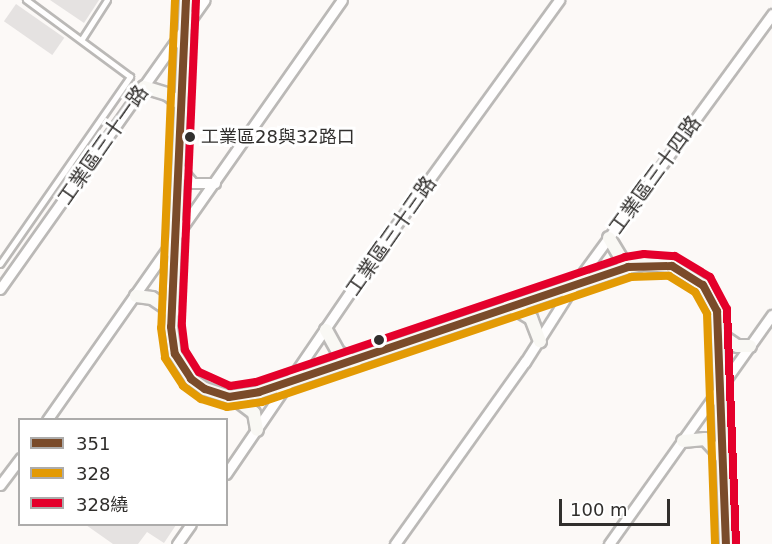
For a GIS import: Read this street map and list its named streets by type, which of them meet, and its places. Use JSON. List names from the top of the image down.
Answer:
{
  "streets": {
    "street": ["工業區三十一路", "工業區三十四路", "工業區三十三路"]
  },
  "places": ["工業區28與32路口"],
  "lines": ["transit line 351", "transit line 328", "transit line 328繞"],
  "legend": ["351", "328", "328繞"],
  "scale_bar": "100 m"
}
